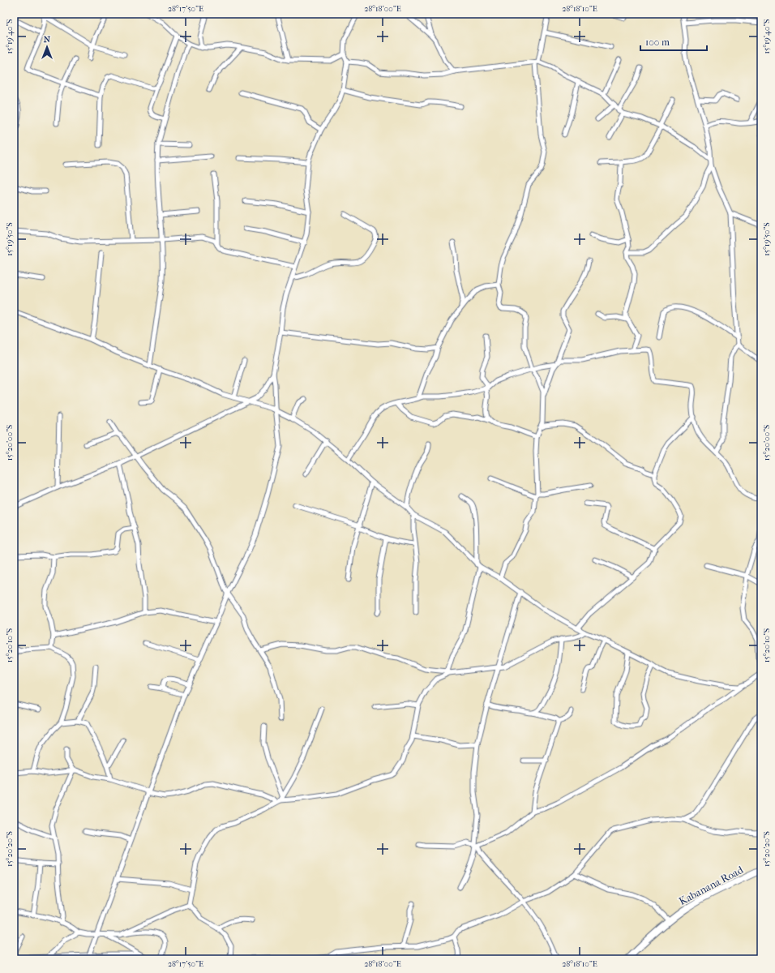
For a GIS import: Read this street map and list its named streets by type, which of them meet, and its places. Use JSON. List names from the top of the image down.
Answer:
{
  "streets": {
    "street": ["Kabanana Road"]
  },
  "scale_bar": "100 m",
  "north": "top",
  "coordinates": [
    "28°17'50\"E",
    "28°18'00\"E",
    "28°18'10\"E",
    "15°19'40\"S",
    "15°19'50\"S",
    "15°20'00\"S",
    "15°20'10\"S",
    "15°20'20\"S"
  ]
}
